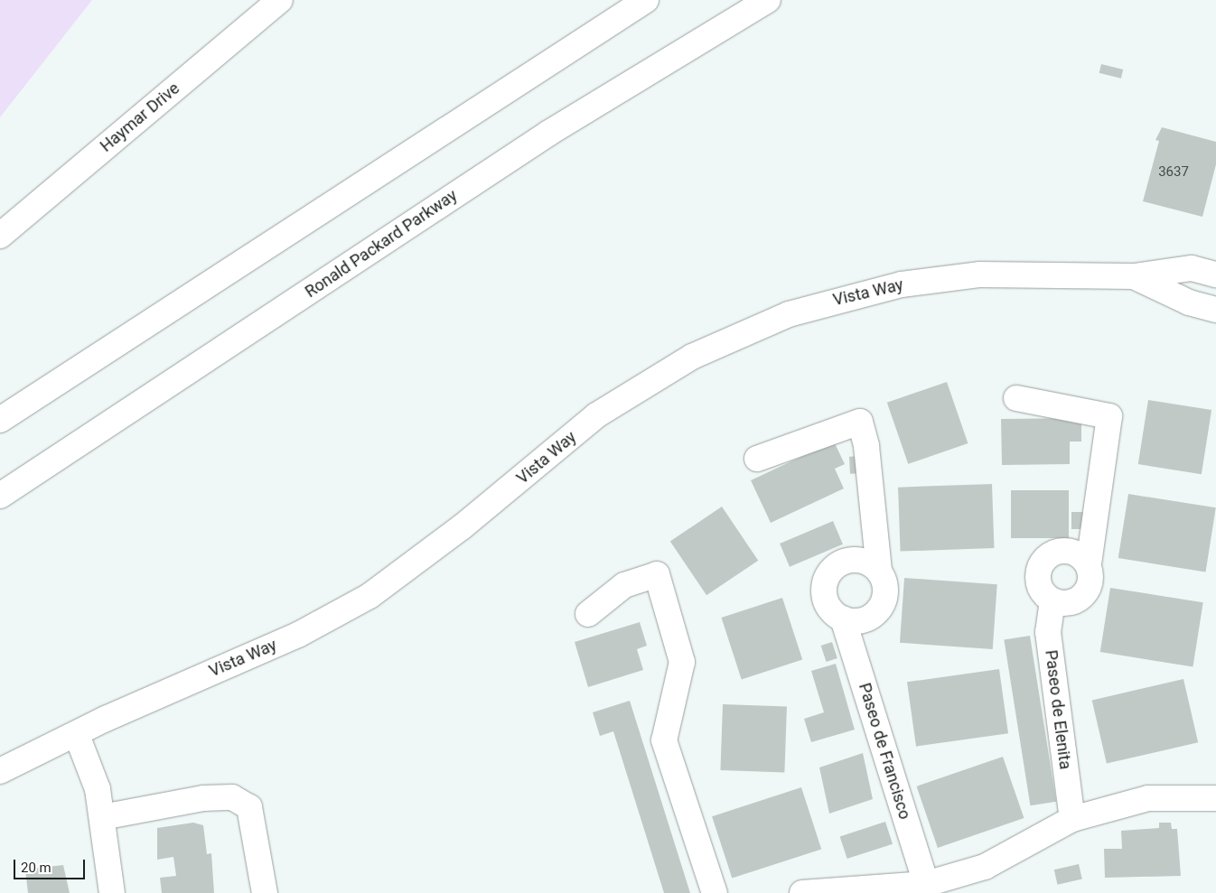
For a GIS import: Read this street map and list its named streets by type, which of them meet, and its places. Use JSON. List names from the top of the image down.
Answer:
{
  "streets": {
    "main road": [
      "Haymar Drive",
      "Ronald Packard Parkway",
      "Vista Way",
      "Paseo de Elenita",
      "Paseo de Francisco"
    ]
  },
  "house_numbers": ["3637"],
  "scale_bar": "20 m"
}
